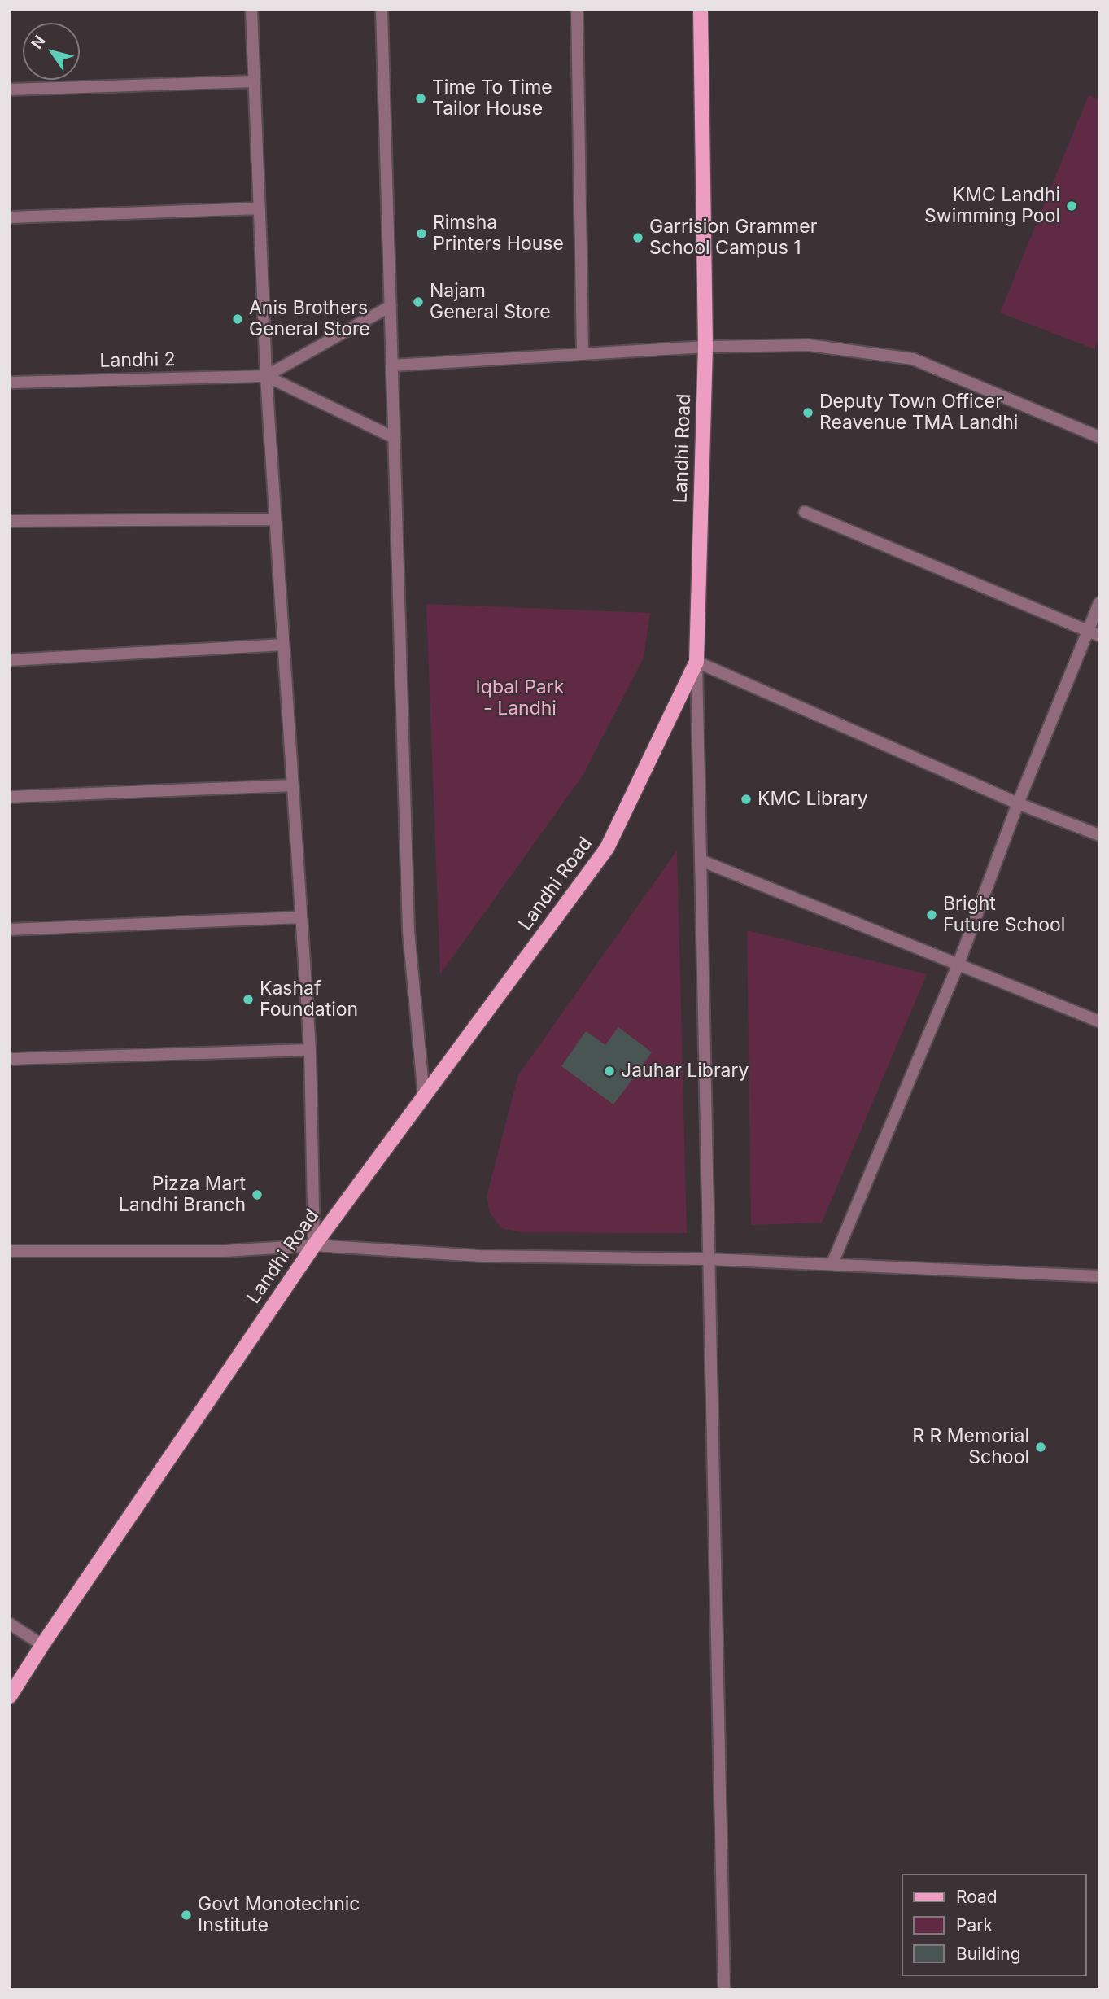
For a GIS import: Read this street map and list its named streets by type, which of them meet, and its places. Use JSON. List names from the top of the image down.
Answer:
{
  "streets": {
    "main road": ["Landhi Road"],
    "street": ["Landhi 2"]
  },
  "parks": ["Iqbal Park - Landhi"],
  "places": [
    "Time To Time Tailor House",
    "KMC Landhi Swimming Pool",
    "Rimsha Printers House",
    "Garrision Grammer School Campus 1",
    "Najam General Store",
    "Anis Brothers General Store",
    "Deputy Town Officer Reavenue TMA Landhi",
    "KMC Library",
    "Bright Future School",
    "Kashaf Foundation",
    "Jauhar Library",
    "Pizza Mart Landhi Branch",
    "R R Memorial School",
    "Govt Monotechnic Institute"
  ],
  "legend": ["Road", "Park", "Building"],
  "north": "top left"
}
